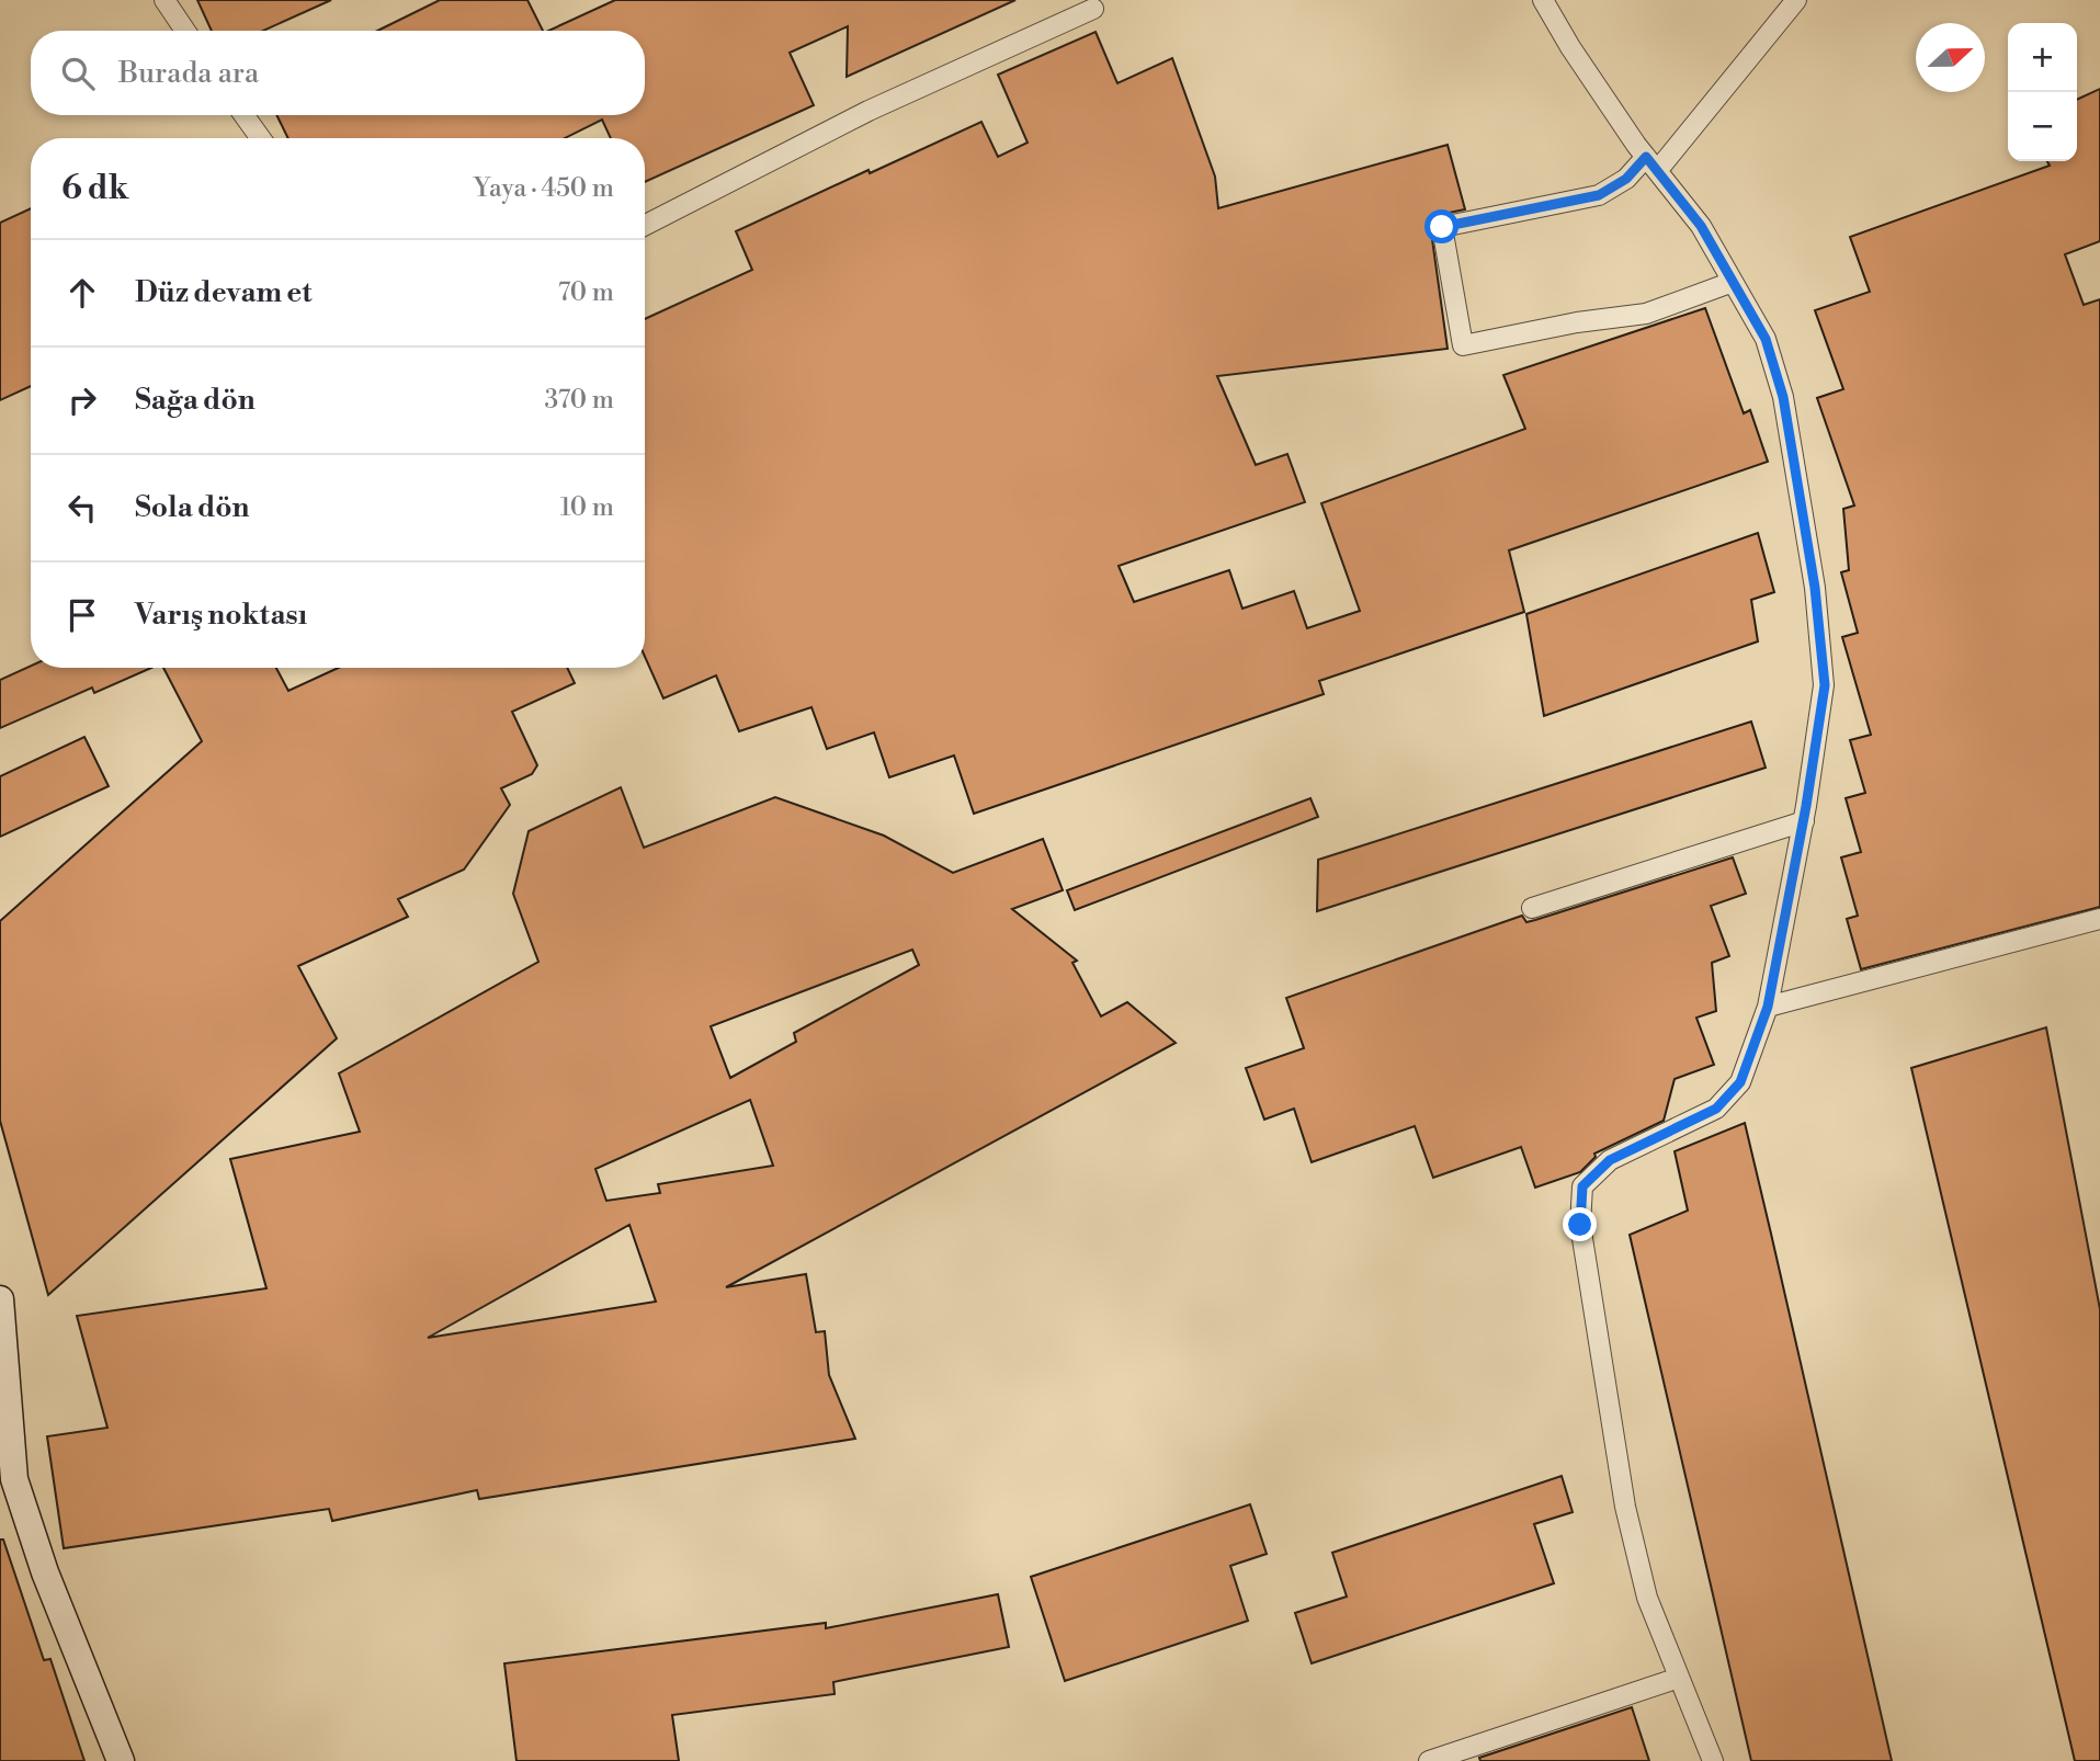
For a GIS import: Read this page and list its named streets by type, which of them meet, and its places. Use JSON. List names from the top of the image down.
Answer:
{
  "north": "right",
  "page": {
    "map_buttons": ["+", "−"],
    "search": "Burada ara",
    "heading": ["6 dk", "Yaya · 450 m"],
    "list": [
      ["Düz devam et", "70 m"],
      ["Sağa dön", "370 m"],
      ["Sola dön", "10 m"],
      "Varış noktası"
    ]
  }
}
